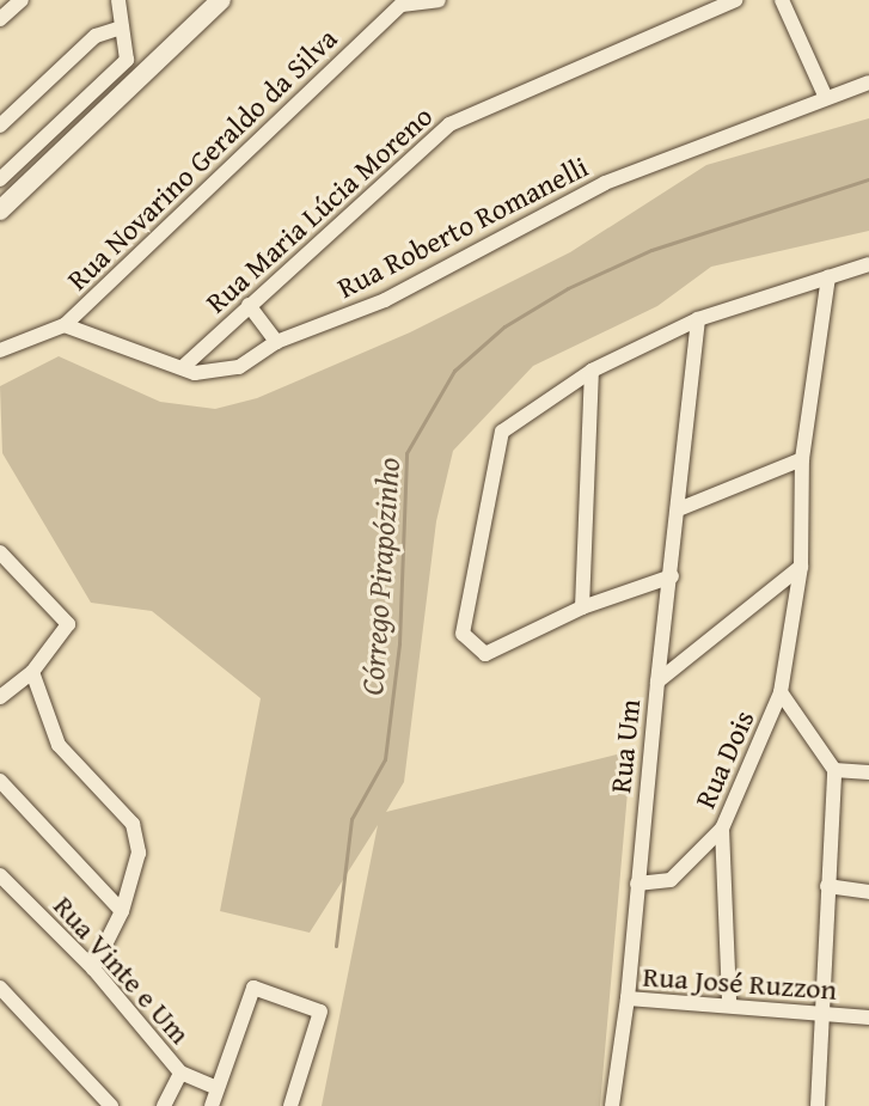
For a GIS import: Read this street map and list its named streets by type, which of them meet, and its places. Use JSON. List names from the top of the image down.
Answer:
{
  "streets": {
    "street": [
      "Rua Novarino Geraldo da Silva",
      "Rua Maria Lúcia Moreno",
      "Rua Roberto Romanelli",
      "Rua Um",
      "Rua Dois",
      "Rua Vinte e Um",
      "Rua José Ruzzon"
    ]
  },
  "crossings": [
    ["Rua Novarino Geraldo da Silva", "Rua Roberto Romanelli"],
    ["Rua Maria Lúcia Moreno", "Rua Roberto Romanelli"],
    ["Rua Um", "Rua Dois"],
    ["Rua Um", "Rua José Ruzzon"]
  ],
  "water": ["Córrego Pirapózinho"]
}
